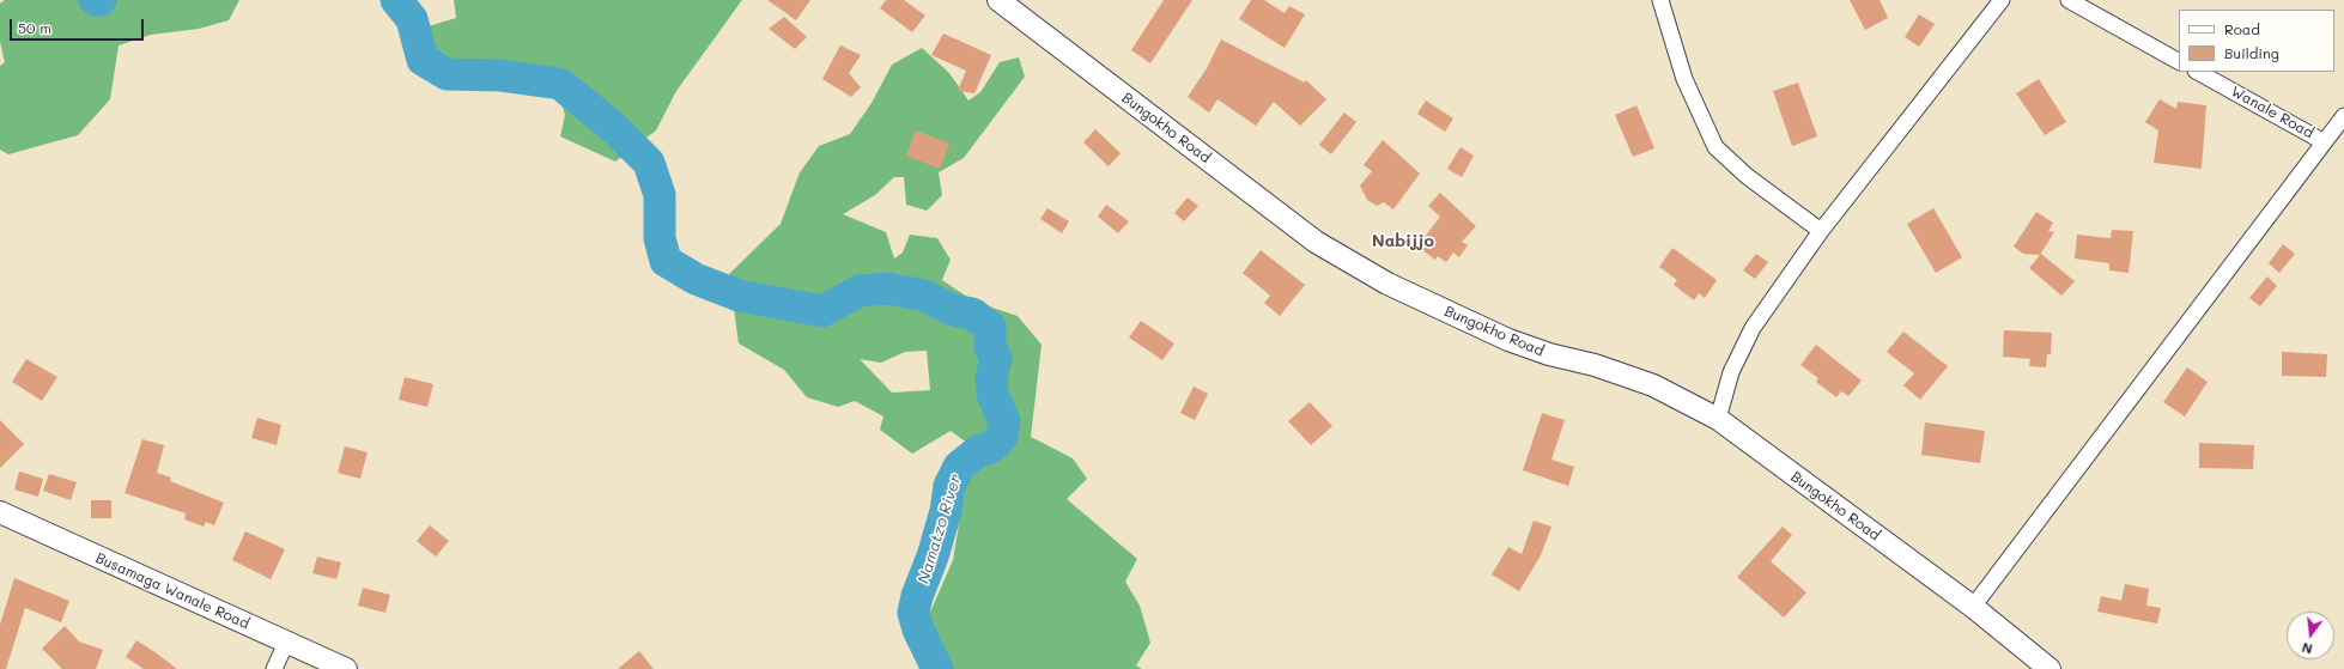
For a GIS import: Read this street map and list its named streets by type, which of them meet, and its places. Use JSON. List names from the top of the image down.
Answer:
{
  "streets": {
    "street": ["Wanale Road", "Bungokho Road", "Busamaga Wanale Road"]
  },
  "districts": ["Nabijjo"],
  "water": ["Namatzo River"],
  "legend": ["Road", "Building"],
  "scale_bar": "50 m",
  "north": "bottom"
}
